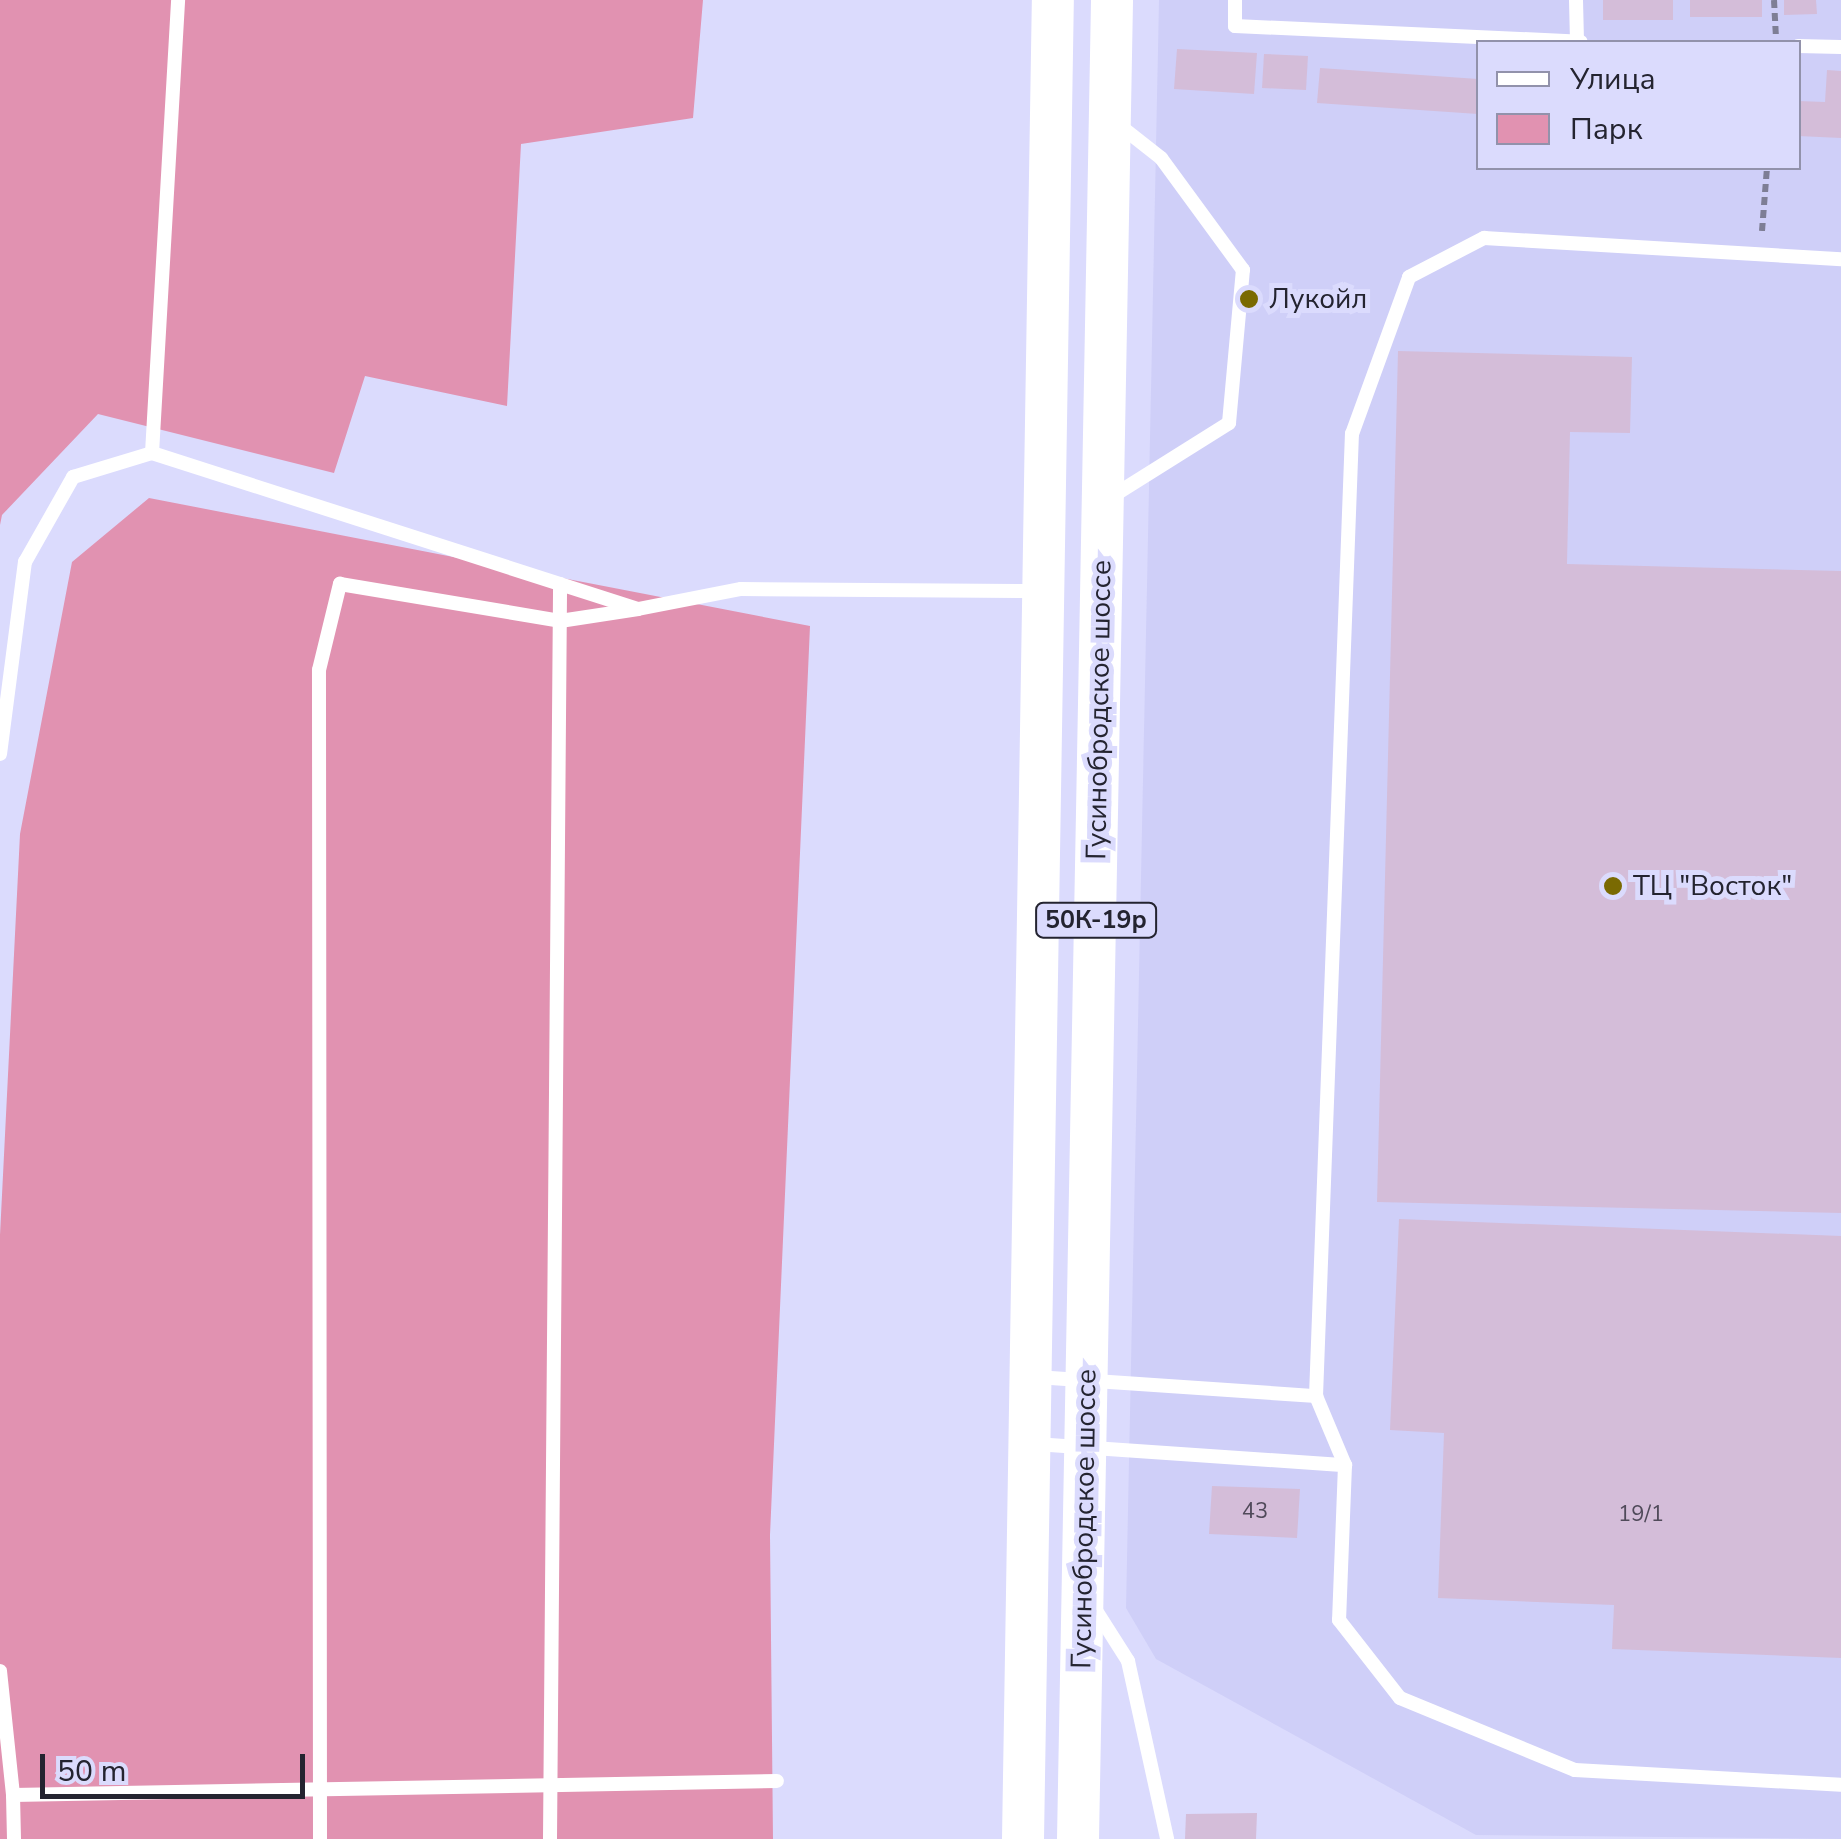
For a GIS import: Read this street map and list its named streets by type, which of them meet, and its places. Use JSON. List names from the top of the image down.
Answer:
{
  "streets": {
    "main road": ["Гусинобродское шоссе", "50К-19р"]
  },
  "places": ["Лукойл", "ТЦ \"Восток\""],
  "house_numbers": ["43", "19/1"],
  "legend": ["Улица", "Парк"],
  "scale_bar": "50 m"
}
